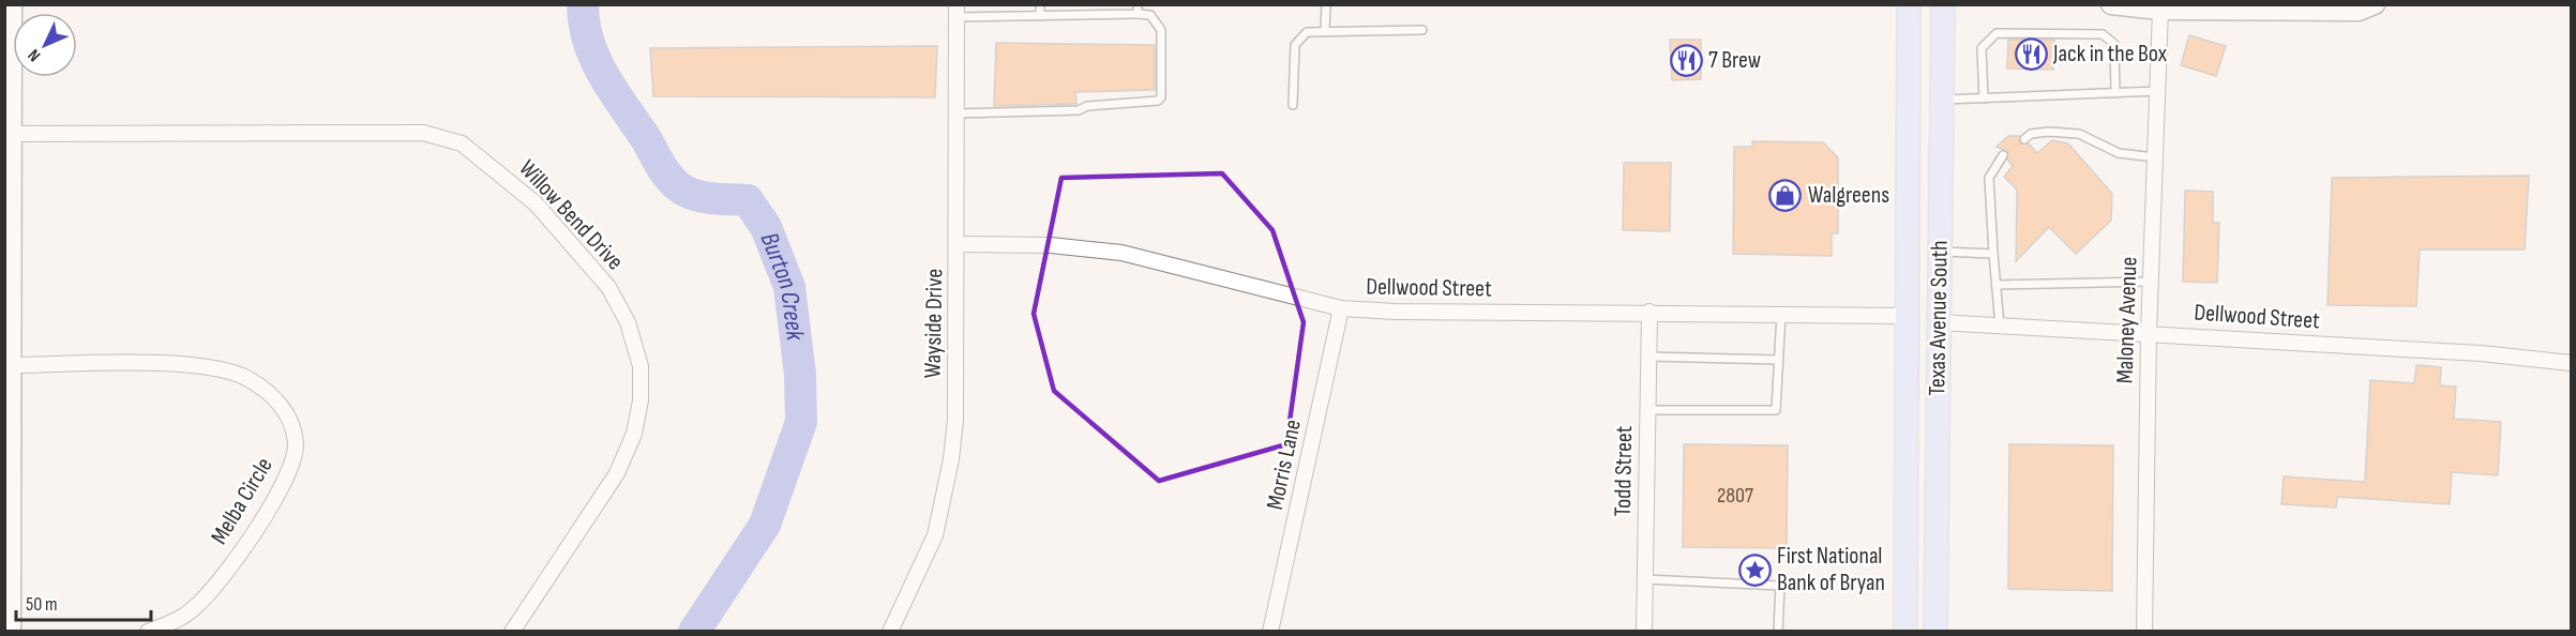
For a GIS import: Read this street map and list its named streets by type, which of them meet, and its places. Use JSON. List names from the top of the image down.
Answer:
{
  "streets": {
    "main road": ["Texas Avenue South"],
    "street": [
      "Willow Bend Drive",
      "Dellwood Street",
      "Maloney Avenue",
      "Wayside Drive",
      "Morris Lane",
      "Todd Street",
      "Melba Circle"
    ]
  },
  "crossings": [
    ["Dellwood Street", "Texas Avenue South"],
    ["Dellwood Street", "Maloney Avenue"],
    ["Dellwood Street", "Wayside Drive"],
    ["Dellwood Street", "Morris Lane"],
    ["Dellwood Street", "Todd Street"]
  ],
  "water": ["Burton Creek"],
  "places": {
    "restaurant": ["Jack in the Box", "7 Brew"],
    "shop": ["Walgreens"],
    "place": ["First National Bank of Bryan"]
  },
  "house_numbers": ["2807"],
  "scale_bar": "50 m",
  "north": "bottom left"
}
